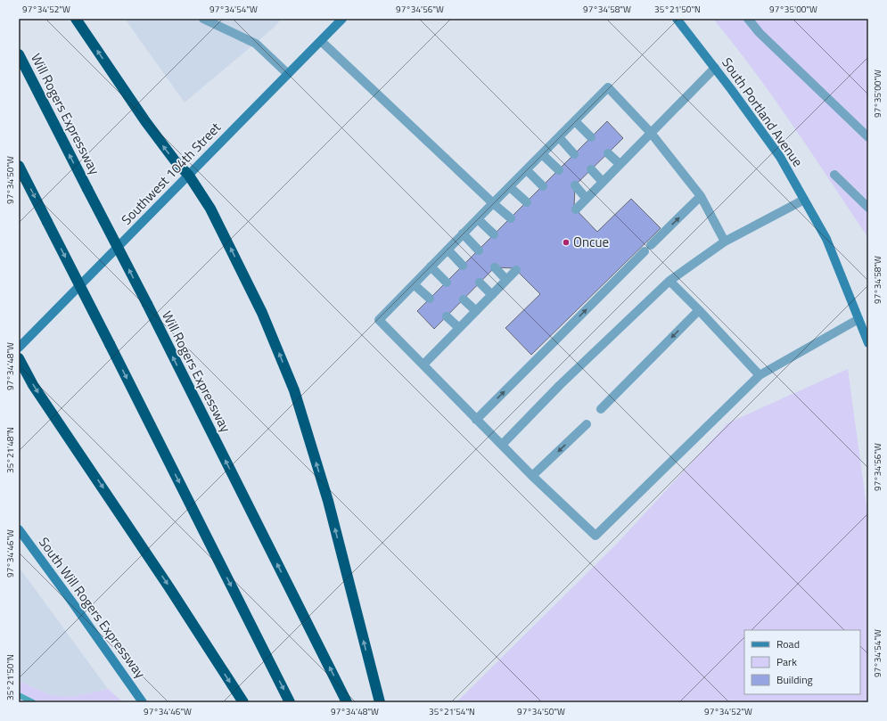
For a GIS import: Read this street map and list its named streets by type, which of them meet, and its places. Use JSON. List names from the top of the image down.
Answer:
{
  "streets": {
    "highway": ["Will Rogers Expressway"],
    "main road": ["South Portland Avenue", "Southwest 104th Street", "South Will Rogers Expressway"]
  },
  "places": ["Oncue"],
  "legend": ["Road", "Park", "Building"],
  "coordinates": [
    "97°34'52\"W",
    "97°34'54\"W",
    "97°34'56\"W",
    "97°34'58\"W",
    "35°21'50\"N",
    "97°35'00\"W",
    "97°34'50\"W",
    "97°34'48\"W",
    "35°21'48\"N",
    "97°34'46\"W",
    "35°21'54\"N"
  ]
}
